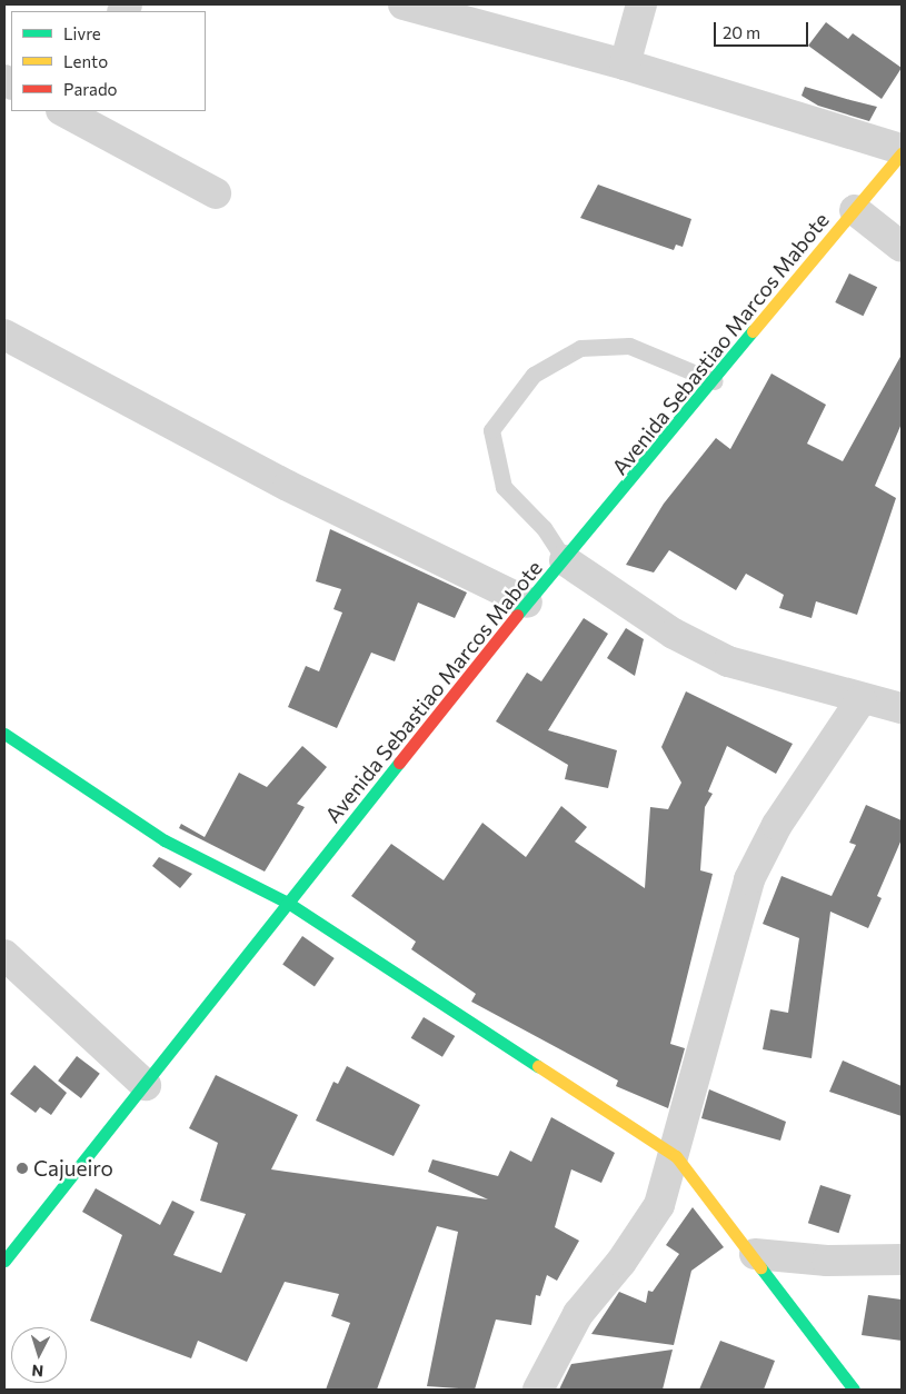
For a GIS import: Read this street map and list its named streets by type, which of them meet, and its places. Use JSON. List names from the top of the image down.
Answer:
{
  "streets": {
    "main road": ["Avenida Sebastiao Marcos Mabote"]
  },
  "places": ["Cajueiro"],
  "legend": ["Livre", "Lento", "Parado"],
  "scale_bar": "20 m",
  "north": "bottom"
}
